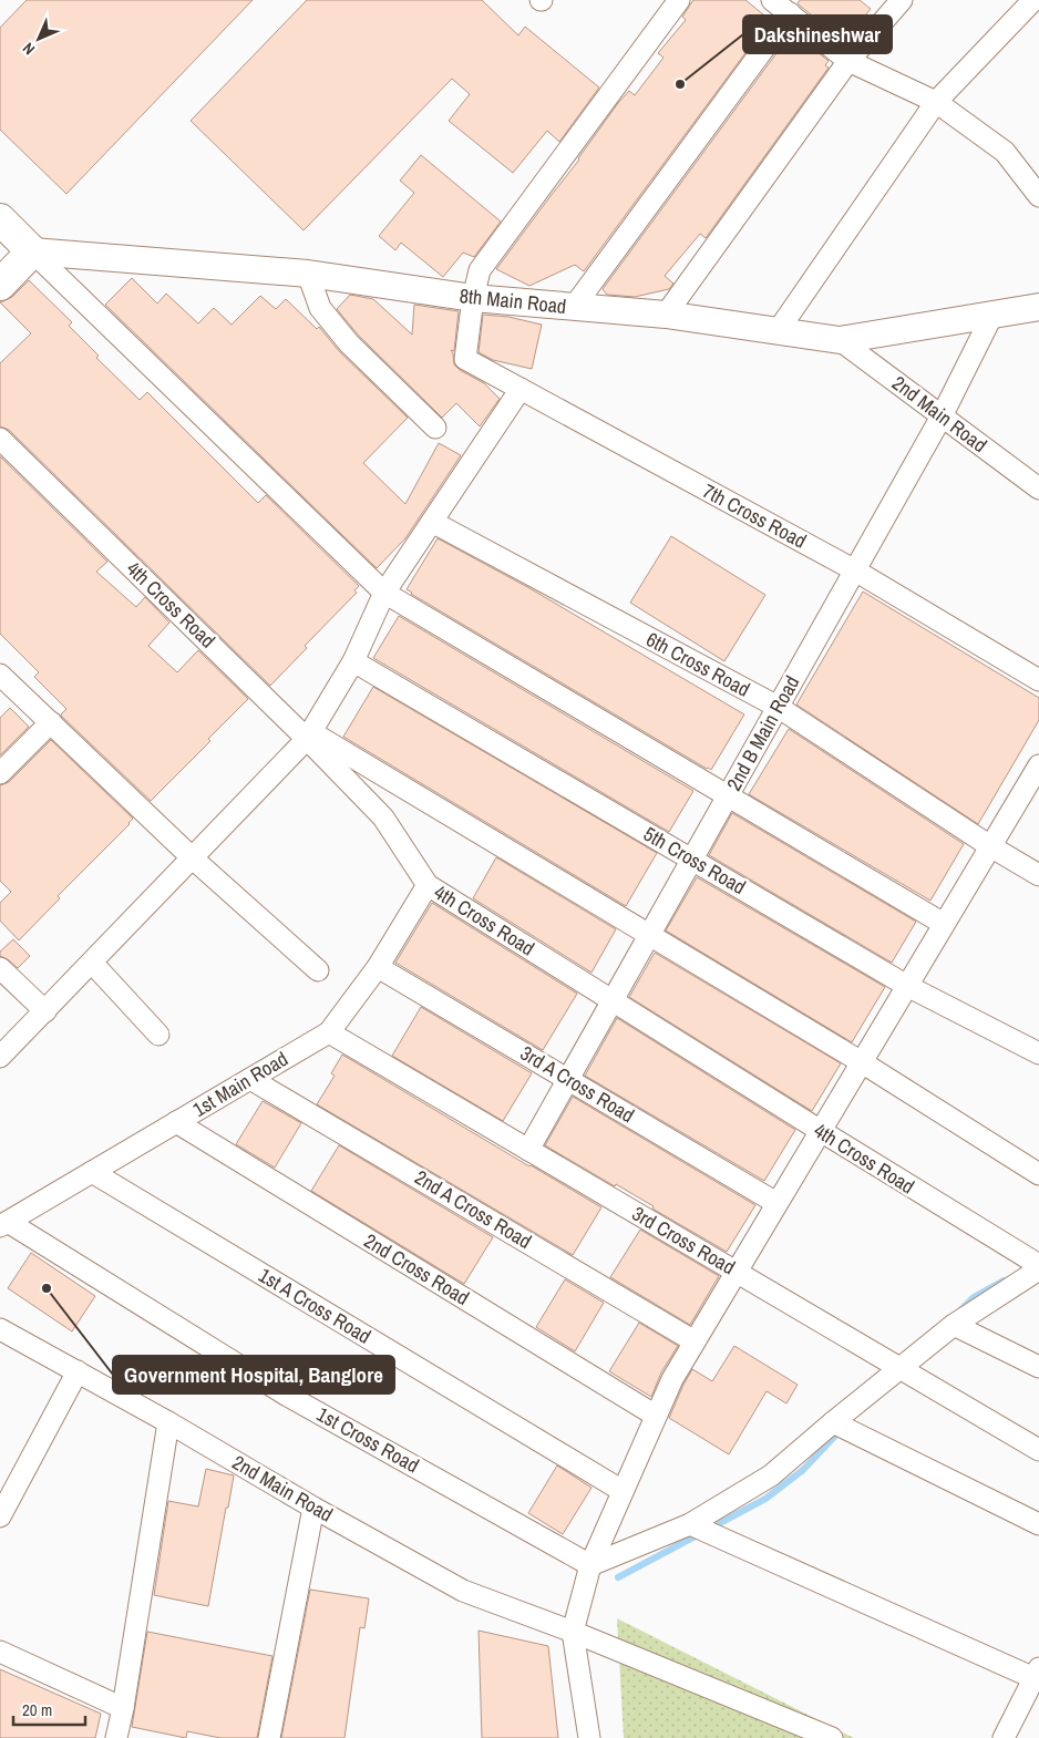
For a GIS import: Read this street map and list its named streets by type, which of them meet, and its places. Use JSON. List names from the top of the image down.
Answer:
{
  "streets": {
    "street": [
      "8th Main Road",
      "2nd Main Road",
      "7th Cross Road",
      "4th Cross Road",
      "6th Cross Road",
      "2nd B Main Road",
      "5th Cross Road",
      "1st Main Road",
      "3rd A Cross Road",
      "2nd A Cross Road",
      "3rd Cross Road",
      "2nd Cross Road",
      "1st A Cross Road",
      "1st Cross Road"
    ]
  },
  "crossings": [
    ["8th Main Road", "2nd Main Road"],
    ["8th Main Road", "7th Cross Road"],
    ["8th Main Road", "2nd B Main Road"],
    ["2nd Main Road", "2nd B Main Road"],
    ["7th Cross Road", "2nd B Main Road"],
    ["4th Cross Road", "2nd B Main Road"],
    ["4th Cross Road", "1st Main Road"],
    ["6th Cross Road", "2nd B Main Road"],
    ["2nd B Main Road", "5th Cross Road"],
    ["2nd B Main Road", "3rd A Cross Road"],
    ["2nd B Main Road", "3rd Cross Road"],
    ["1st Main Road", "3rd A Cross Road"],
    ["1st Main Road", "2nd A Cross Road"],
    ["1st Main Road", "3rd Cross Road"],
    ["1st Main Road", "2nd Cross Road"],
    ["1st Main Road", "1st A Cross Road"],
    ["1st Main Road", "1st Cross Road"]
  ],
  "places": ["Dakshineshwar", "Government Hospital, Banglore"],
  "scale_bar": "20 m",
  "north": "bottom left"
}
